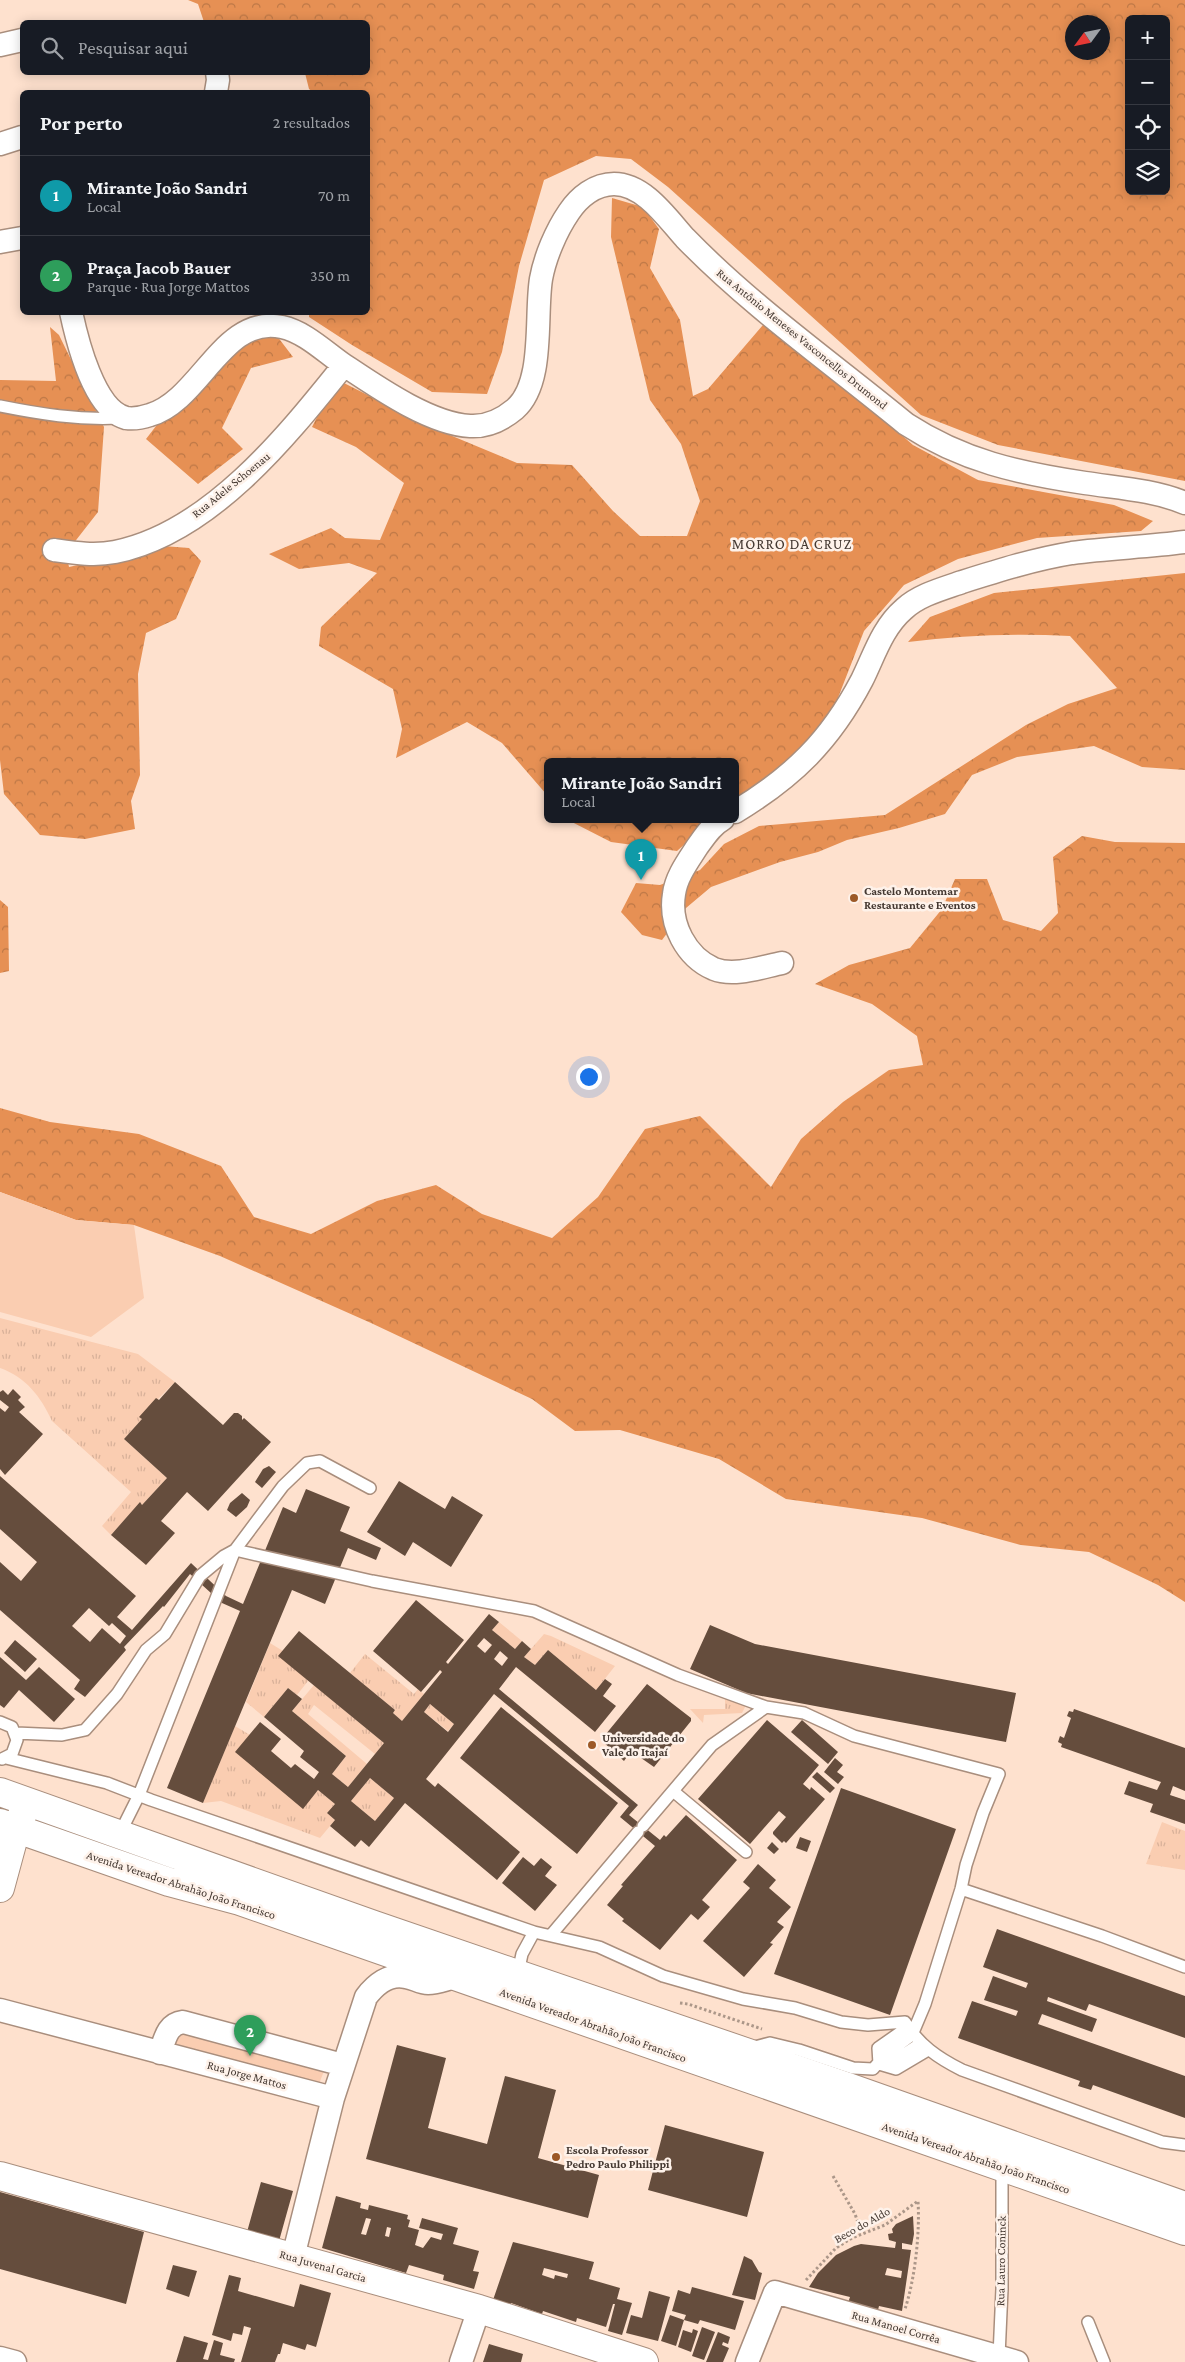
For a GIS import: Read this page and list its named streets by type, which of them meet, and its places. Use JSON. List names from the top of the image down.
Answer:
{
  "streets": {
    "main road": ["Avenida Vereador Abrahão João Francisco", "Rua Juvenal Garcia"],
    "street": [
      "Rua Antônio Meneses Vasconcellos Drumond",
      "Rua Adele Schoenau",
      "Rua Jorge Mattos",
      "Rua Manoel Corrêa"
    ],
    "lane": ["Rua Lauro Coninck"],
    "path": ["Beco do Aldo"]
  },
  "crossings": [
    ["Rua Antônio Meneses Vasconcellos Drumond", "Rua Adele Schoenau"],
    ["Avenida Vereador Abrahão João Francisco", "Rua Lauro Coninck"],
    ["Beco do Aldo", "Rua Manoel Corrêa"],
    ["Rua Lauro Coninck", "Rua Manoel Corrêa"]
  ],
  "districts": ["MORRO DA CRUZ"],
  "places": ["Castelo Montemar Restaurante e Eventos", "Universidade do Vale do Itajaí", "Escola Professor Pedro Paulo Philippi"],
  "north": "bottom left",
  "page": {
    "map_buttons": ["+", "−"],
    "search": "Pesquisar aqui",
    "heading": ["Por perto", "2 resultados"],
    "list": [
      {
        "mark": "1",
        "name": "Mirante João Sandri",
        "note": "Local",
        "value": "70 m"
      },
      {
        "mark": "2",
        "name": "Praça Jacob Bauer",
        "note": "Parque · Rua Jorge Mattos",
        "value": "350 m"
      }
    ],
    "popup": ["Mirante João Sandri", "Local"],
    "pins": ["1", "2"]
  }
}
